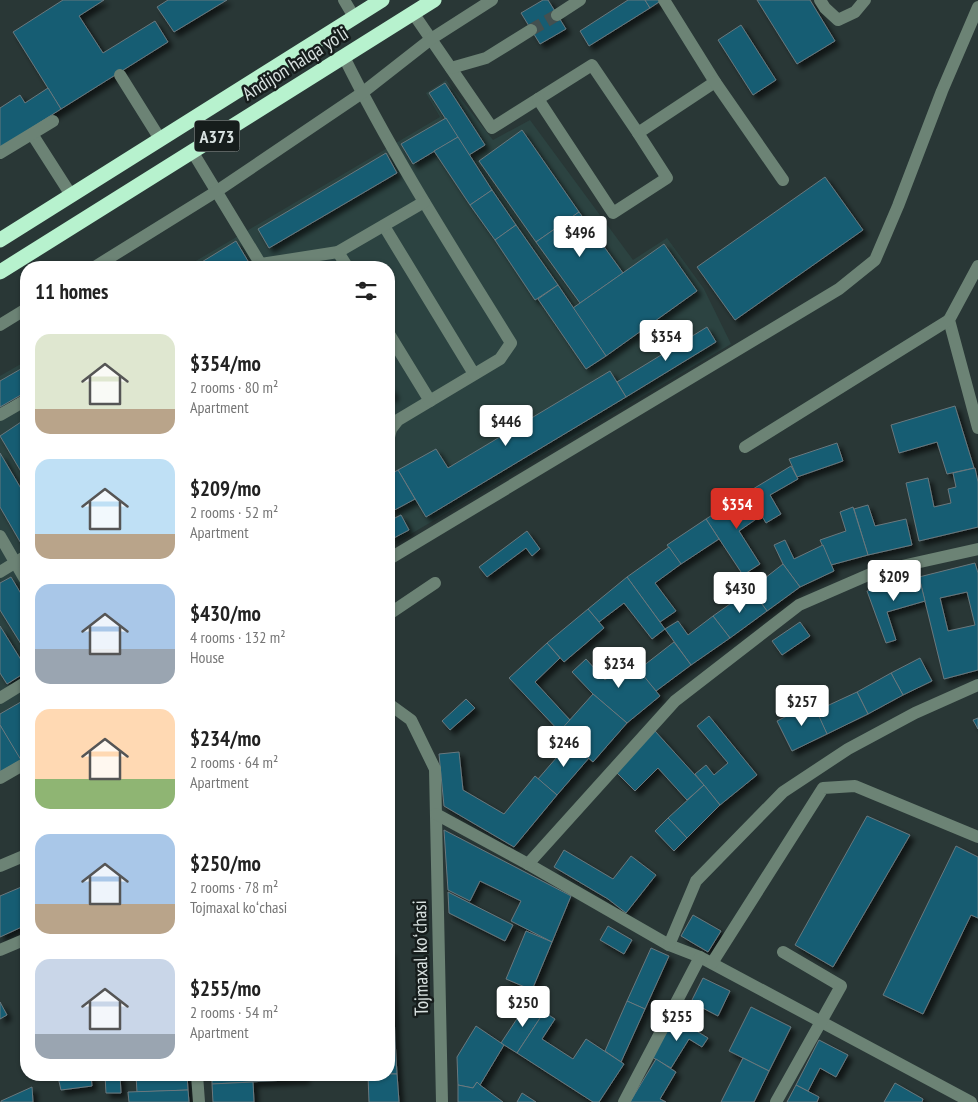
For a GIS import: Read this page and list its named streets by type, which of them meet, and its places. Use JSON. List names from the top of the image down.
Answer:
{
  "streets": {
    "highway": ["Andijon halqa yo‘li", "A373"],
    "street": ["Tojmaxal koʻchasi"]
  },
  "page": {
    "price": [
      "$496",
      "$354",
      "$446",
      "$354",
      "$209",
      "$430",
      "$234",
      "$257",
      "$246",
      "$250",
      "$255"
    ],
    "heading": "11 homes",
    "list": [
      {
        "name": "$354/mo",
        "note": "2 rooms · 80 m² · Apartment"
      },
      {
        "name": "$209/mo",
        "note": "2 rooms · 52 m² · Apartment"
      },
      {
        "name": "$430/mo",
        "note": "4 rooms · 132 m² · House"
      },
      {
        "name": "$234/mo",
        "note": "2 rooms · 64 m² · Apartment"
      },
      {
        "name": "$250/mo",
        "note": "2 rooms · 78 m² · Tojmaxal koʻchasi"
      },
      {
        "name": "$255/mo",
        "note": "2 rooms · 54 m² · Apartment"
      }
    ]
  }
}
